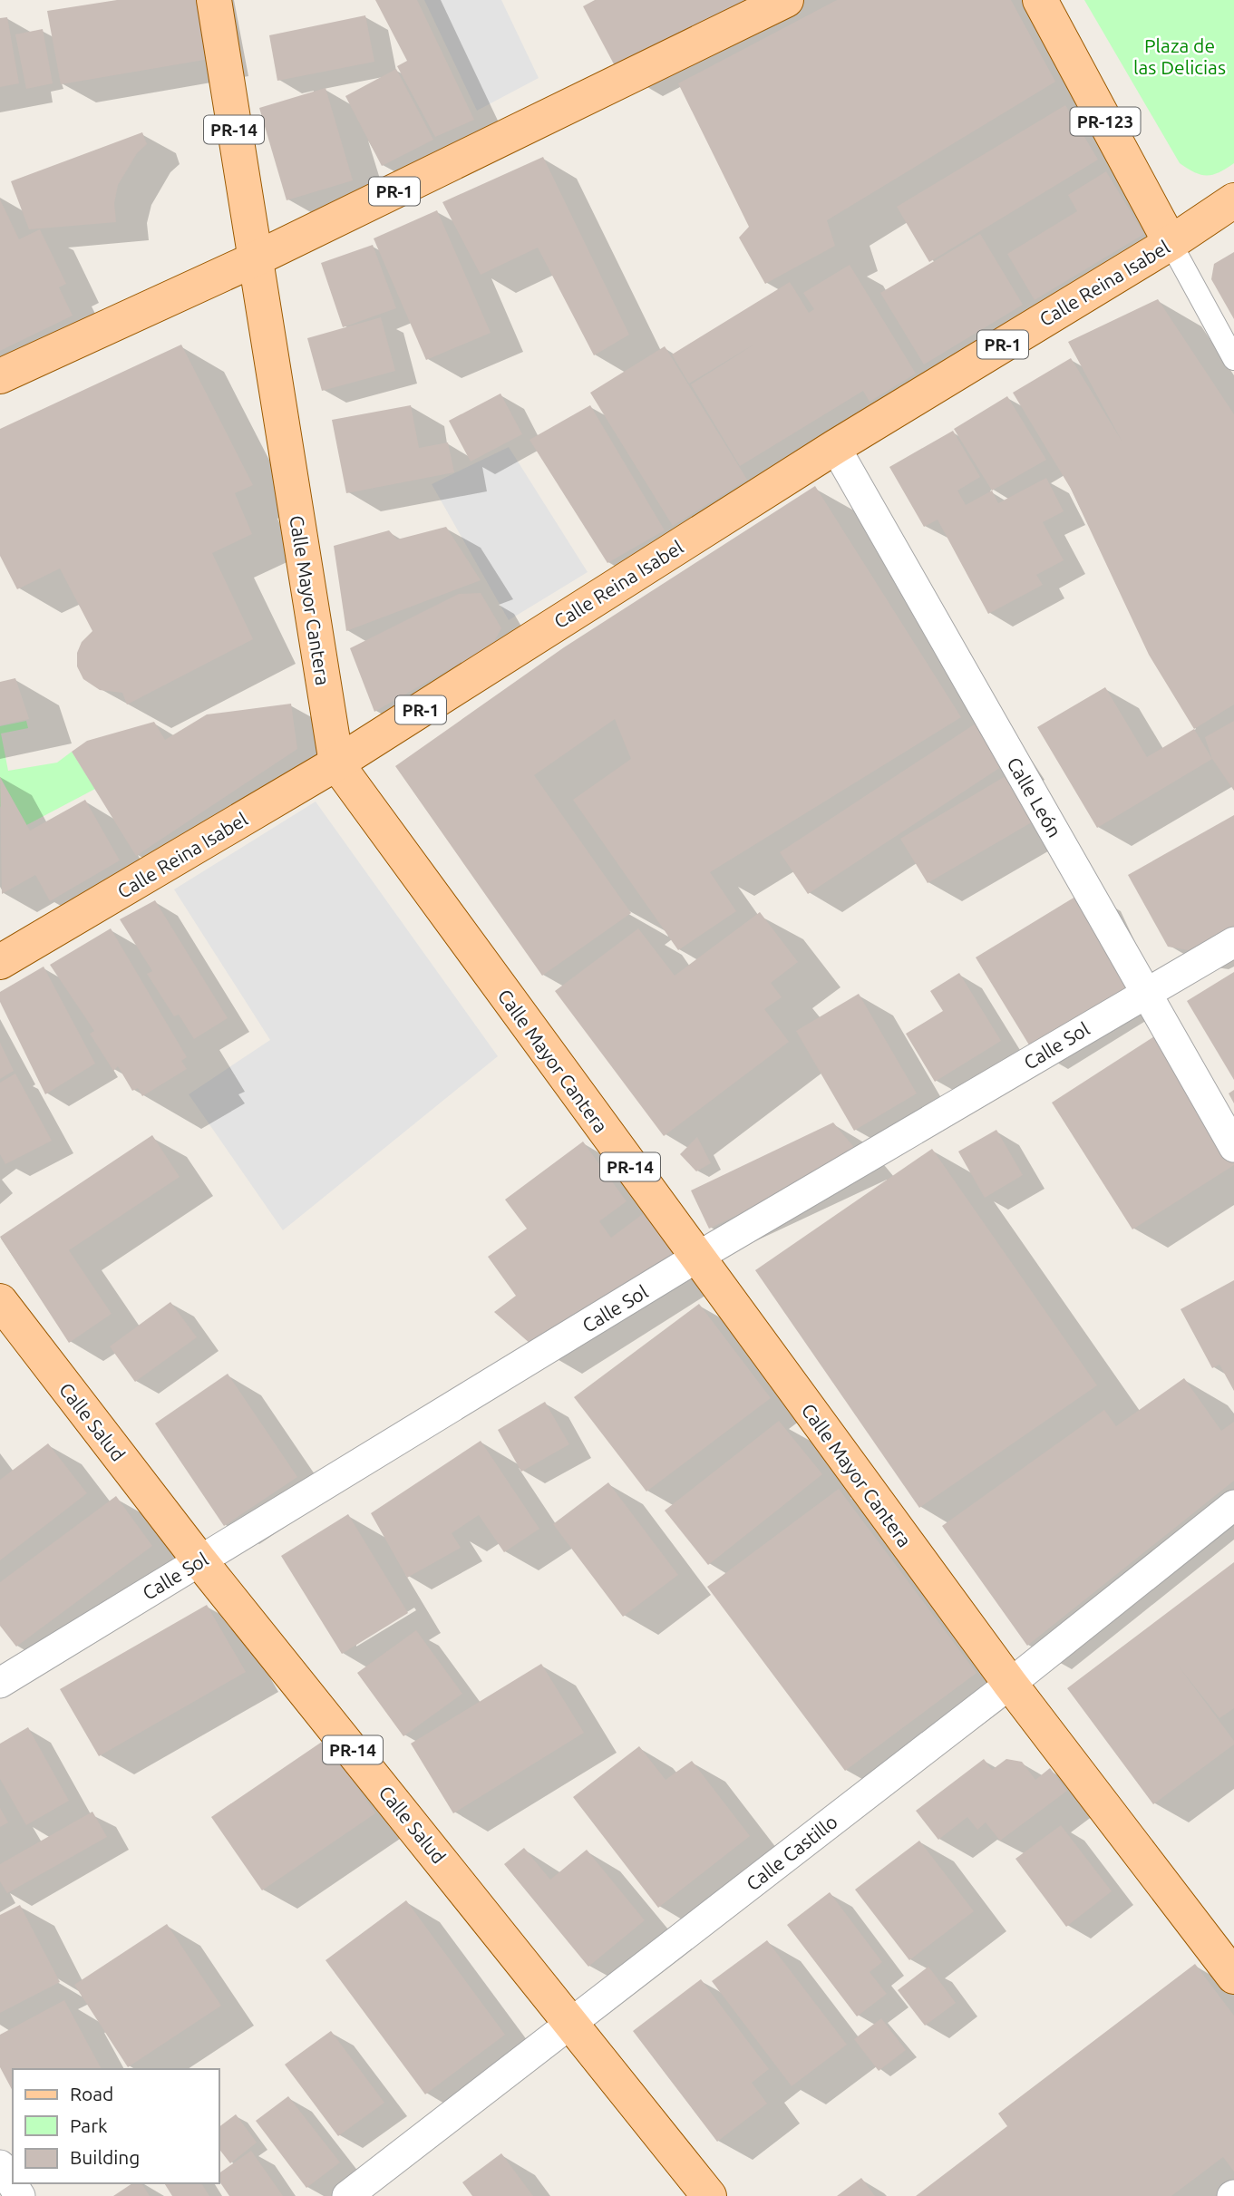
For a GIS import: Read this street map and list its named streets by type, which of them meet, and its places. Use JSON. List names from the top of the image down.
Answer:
{
  "streets": {
    "main road": [
      "PR-123",
      "PR-14",
      "PR-1",
      "Calle Reina Isabel",
      "Calle Mayor Cantera",
      "Calle Salud"
    ],
    "street": ["Calle León", "Calle Sol", "Calle Castillo"]
  },
  "crossings": [
    ["PR-123", "Calle Reina Isabel"],
    ["PR-1", "Calle Mayor Cantera"],
    ["Calle Reina Isabel", "Calle Mayor Cantera"],
    ["Calle Reina Isabel", "Calle León"],
    ["Calle Mayor Cantera", "Calle Sol"],
    ["Calle Mayor Cantera", "Calle Castillo"],
    ["Calle León", "Calle Sol"],
    ["Calle Sol", "Calle Salud"],
    ["Calle Salud", "Calle Castillo"]
  ],
  "parks": ["Plaza de las Delicias"],
  "legend": ["Road", "Park", "Building"]
}
